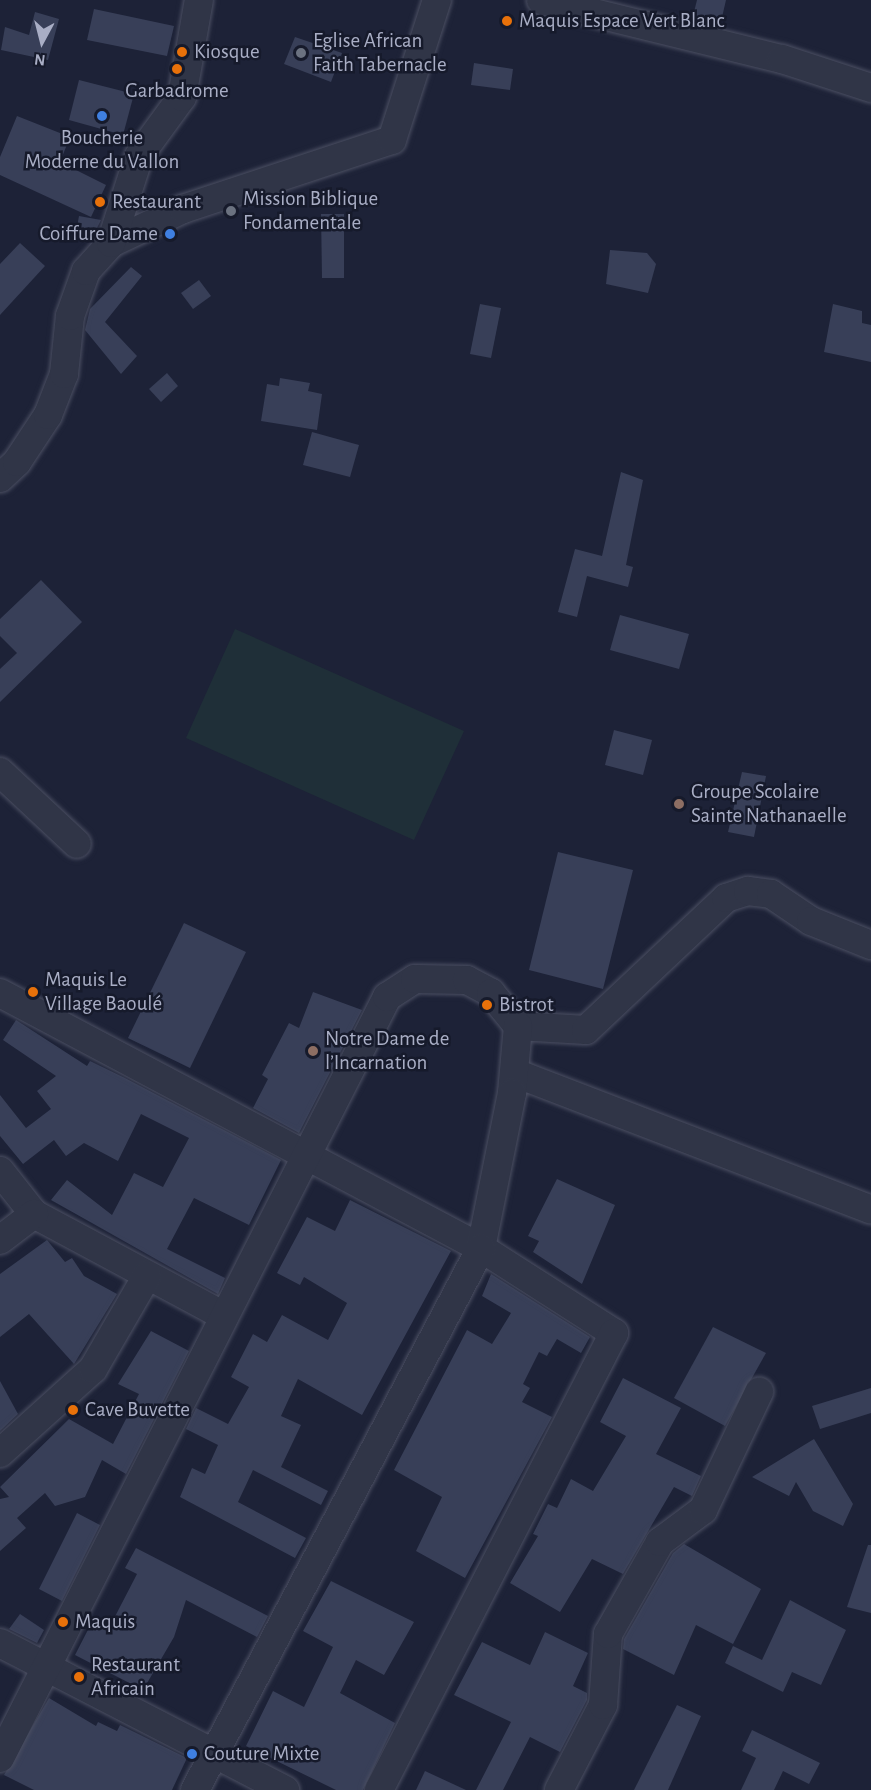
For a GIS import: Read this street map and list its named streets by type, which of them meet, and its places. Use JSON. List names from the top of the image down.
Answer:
{
  "places": [
    "Maquis Espace Vert Blanc",
    "Kiosque",
    "Eglise African Faith Tabernacle",
    "Garbadrome",
    "Boucherie Moderne du Vallon",
    "Restaurant",
    "Mission Biblique Fondamentale",
    "Coiffure Dame",
    "Groupe Scolaire Sainte Nathanaelle",
    "Maquis Le Village Baoulé",
    "Bistrot",
    "Notre Dame de l’Incarnation",
    "Cave Buvette",
    "Maquis",
    "Restaurant Africain",
    "Couture Mixte"
  ],
  "north": "bottom"
}
